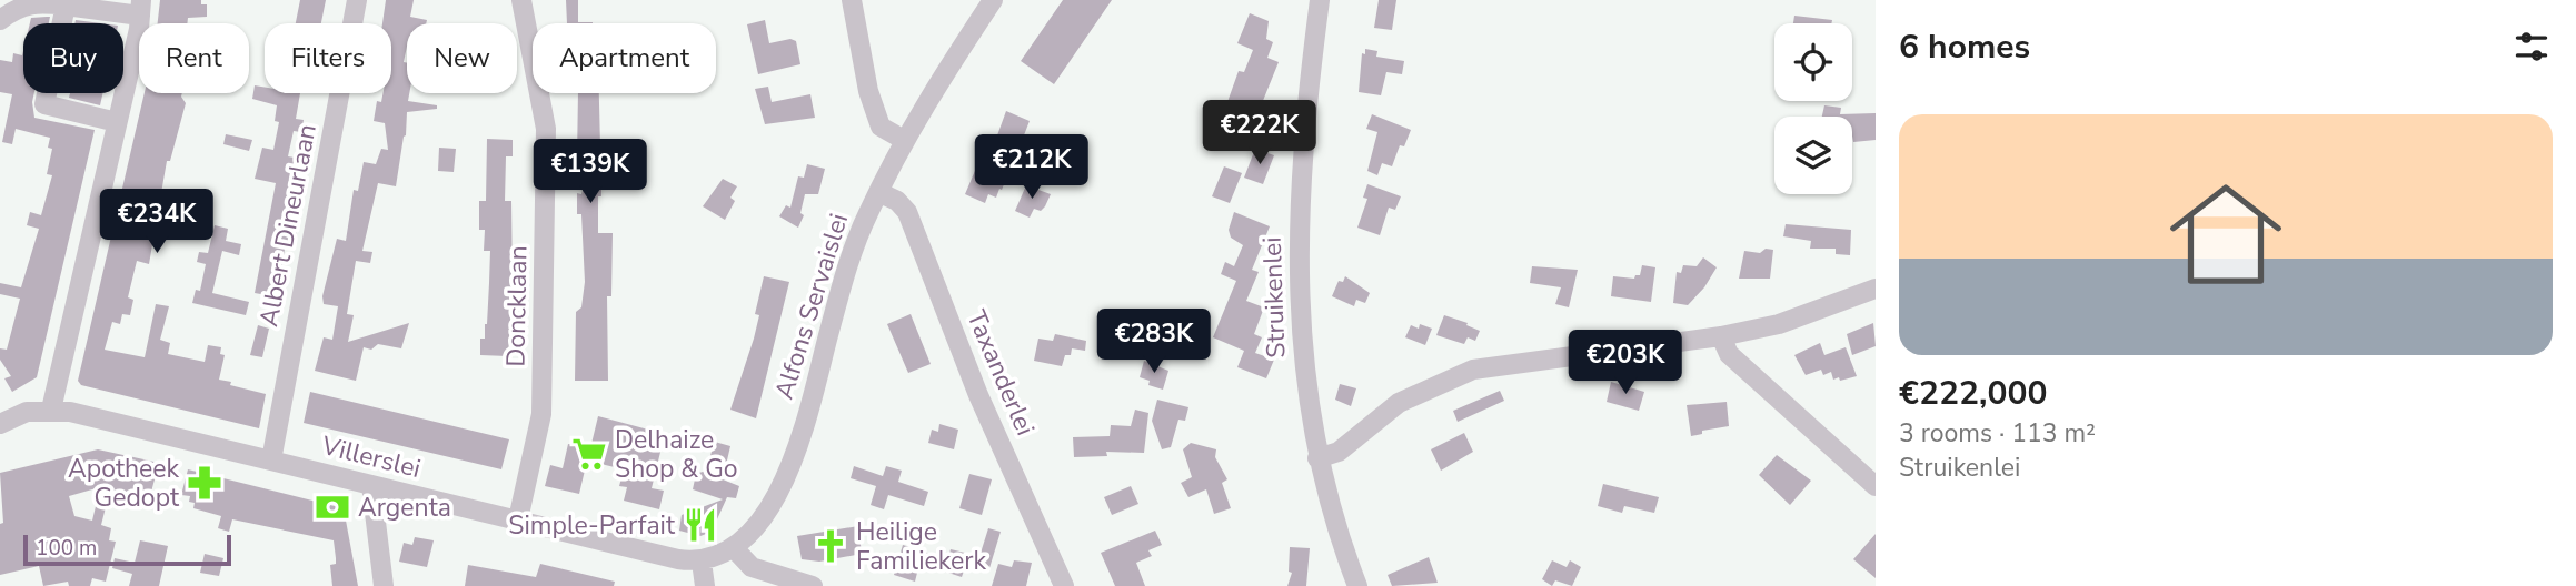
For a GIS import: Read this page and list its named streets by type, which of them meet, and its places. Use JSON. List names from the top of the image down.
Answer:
{
  "streets": {
    "street": [
      "Albert Dineurlaan",
      "Struikenlei",
      "Doncklaan",
      "Alfons Servaislei",
      "Taxanderlei",
      "Villerslei"
    ]
  },
  "crossings": [
    ["Albert Dineurlaan", "Villerslei"],
    ["Doncklaan", "Villerslei"],
    ["Alfons Servaislei", "Taxanderlei"]
  ],
  "places": {
    "supermarket": ["Delhaize Shop & Go"],
    "pharmacy": ["Apotheek Gedopt"],
    "bank": ["Argenta"],
    "restaurant": ["Simple-Parfait"],
    "church": ["Heilige Familiekerk"]
  },
  "scale_bar": "100 m",
  "page": {
    "heading": "6 homes",
    "chip": [
      "Buy",
      "Rent",
      "Filters",
      "New",
      "Apartment"
    ],
    "list": [
      {
        "name": "€222,000",
        "note": "3 rooms · 113 m² · Struikenlei"
      }
    ],
    "price": [
      "€222K",
      "€212K",
      "€139K",
      "€234K",
      "€283K",
      "€203K"
    ],
    "scale": "100 m"
  }
}
